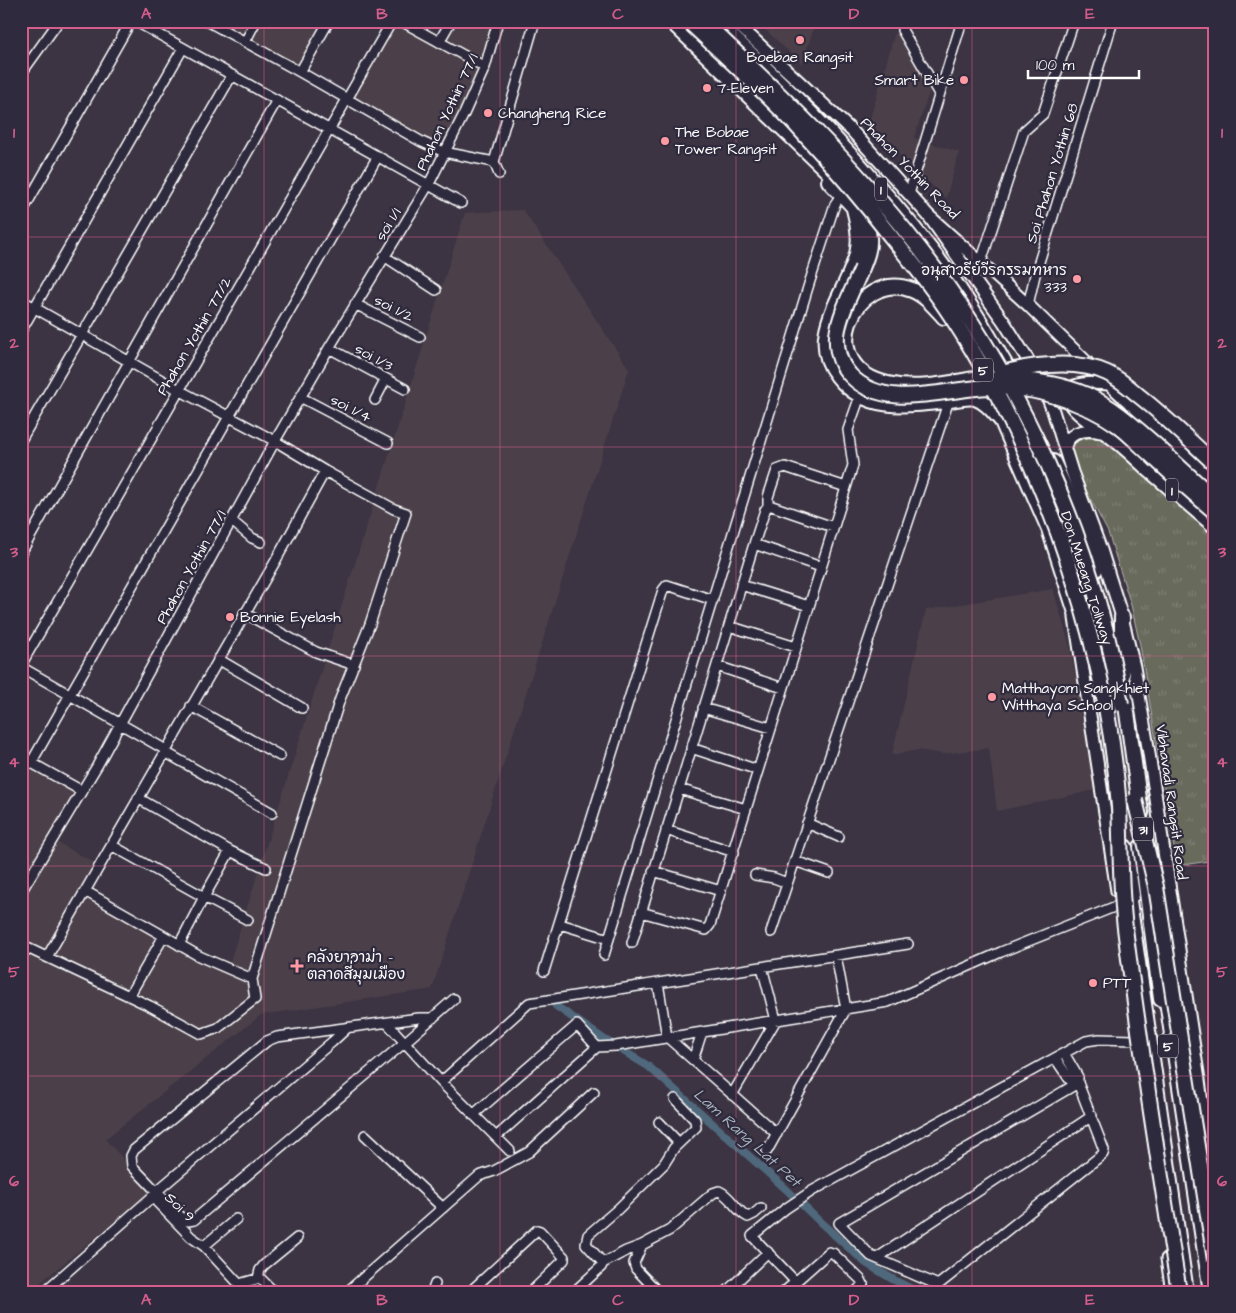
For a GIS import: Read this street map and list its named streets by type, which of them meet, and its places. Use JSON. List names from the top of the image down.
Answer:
{
  "streets": {
    "highway": [
      "1",
      "5",
      "Don Mueang Tollway",
      "31"
    ],
    "main road": ["Phahon Yothin Road", "Vibhavadi Rangsit Road"],
    "street": [
      "Phahon Yothin 77/1",
      "Soi Phahon Yothin 68",
      "soi 1/1",
      "soi 1/2",
      "Phahon Yothin 77/2",
      "soi 1/3",
      "soi 1/4",
      "Soi 9"
    ]
  },
  "crossings": [
    ["Phahon Yothin 77/1", "soi 1/1"],
    ["Phahon Yothin 77/1", "soi 1/2"],
    ["Phahon Yothin 77/1", "soi 1/3"],
    ["Phahon Yothin 77/1", "soi 1/4"],
    ["Phahon Yothin Road", "Soi Phahon Yothin 68"],
    ["Phahon Yothin Road", "Vibhavadi Rangsit Road"],
    ["1", "31"],
    ["5", "Don Mueang Tollway"]
  ],
  "water": ["Lam Rang Lat Pet"],
  "places": {
    "other": [
      "Boebae Rangsit",
      "Smart Bike",
      "7-Eleven",
      "Changheng Rice",
      "The Bobae Tower Rangsit",
      "อนุสาวรีย์วีรกรรมทหาร 333",
      "Bonnie Eyelash",
      "Matthayom Sangkhiet Witthaya School",
      "PTT"
    ],
    "health": ["คลังยาอาม่า - ตลาดสี่มุมเมือง"]
  },
  "scale_bar": "100 m",
  "grid": {
    "columns": [
      "A",
      "B",
      "C",
      "D",
      "E"
    ],
    "rows": [
      "1",
      "2",
      "3",
      "4",
      "5",
      "6"
    ]
  }
}
